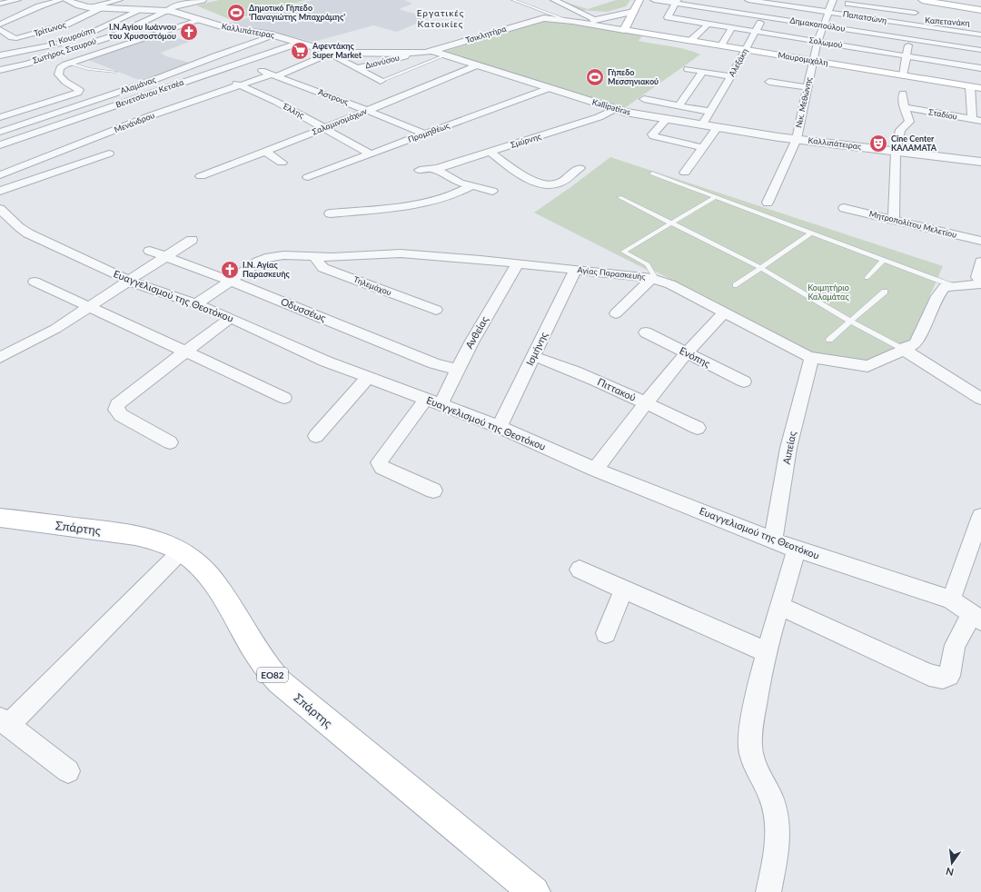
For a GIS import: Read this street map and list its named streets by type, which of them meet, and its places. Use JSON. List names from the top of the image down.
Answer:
{
  "streets": {
    "main road": ["Μαυρομιχάλη", "Σπάρτης", "ΕΟ82"],
    "street": [
      "Παπατσώνη",
      "Καπετανάκη",
      "Δημακοπούλου",
      "Τρίτωνος",
      "Καλλιπάτειρας",
      "Τσικλητήρα",
      "Π. Κουρούπη",
      "Σολωμού",
      "Σωτήρος Σταυρού",
      "Διονύσου",
      "Αλεξάκη",
      "Αλαμάνας",
      "Βενετσάνου Κετσέα",
      "Άστρους",
      "Νικ. Μεθώνης",
      "Kallipatiras",
      "Έλλης",
      "Σταδίου",
      "Σαλαμινομάχων",
      "Μενάνδρου",
      "Προμηθέως",
      "Σμύρνης",
      "Μητροπολίτου Μελετίου",
      "Αγίας Παρασκευής",
      "Τηλεμάχου",
      "Ευαγγελισμού της Θεοτόκου",
      "Οδυσσέως",
      "Ανθείας",
      "Ισμήνης",
      "Ενόπης",
      "Πιττακού",
      "Αιπείας"
    ]
  },
  "crossings": [
    ["Παπατσώνη", "Καπετανάκη"],
    ["Παπατσώνη", "Αλεξάκη"],
    ["Παπατσώνη", "Νικ. Μεθώνης"],
    ["Δημακοπούλου", "Σολωμού"],
    ["Δημακοπούλου", "Αλεξάκη"],
    ["Δημακοπούλου", "Νικ. Μεθώνης"],
    ["Τρίτωνος", "Καλλιπάτειρας"],
    ["Καλλιπάτειρας", "Τσικλητήρα"],
    ["Καλλιπάτειρας", "Π. Κουρούπη"],
    ["Καλλιπάτειρας", "Σωτήρος Σταυρού"],
    ["Καλλιπάτειρας", "Διονύσου"],
    ["Καλλιπάτειρας", "Αλαμάνας"],
    ["Καλλιπάτειρας", "Βενετσάνου Κετσέα"],
    ["Καλλιπάτειρας", "Νικ. Μεθώνης"],
    ["Καλλιπάτειρας", "Kallipatiras"],
    ["Καλλιπάτειρας", "Μενάνδρου"],
    ["Τσικλητήρα", "Kallipatiras"],
    ["Π. Κουρούπη", "Σωτήρος Σταυρού"],
    ["Σολωμού", "Αλεξάκη"],
    ["Σολωμού", "Νικ. Μεθώνης"],
    ["Μαυρομιχάλη", "Αλεξάκη"],
    ["Μαυρομιχάλη", "Νικ. Μεθώνης"],
    ["Αλεξάκη", "Kallipatiras"],
    ["Βενετσάνου Κετσέα", "Άστρους"],
    ["Βενετσάνου Κετσέα", "Έλλης"],
    ["Άστρους", "Σαλαμινομάχων"],
    ["Άστρους", "Μενάνδρου"],
    ["Άστρους", "Προμηθέως"],
    ["Νικ. Μεθώνης", "Kallipatiras"],
    ["Kallipatiras", "Σαλαμινομάχων"],
    ["Kallipatiras", "Προμηθέως"],
    ["Kallipatiras", "Σμύρνης"],
    ["Έλλης", "Σαλαμινομάχων"],
    ["Έλλης", "Μενάνδρου"],
    ["Έλλης", "Προμηθέως"],
    ["Αγίας Παρασκευής", "Τηλεμάχου"],
    ["Αγίας Παρασκευής", "Ευαγγελισμού της Θεοτόκου"],
    ["Αγίας Παρασκευής", "Οδυσσέως"],
    ["Αγίας Παρασκευής", "Ανθείας"],
    ["Αγίας Παρασκευής", "Ισμήνης"],
    ["Αγίας Παρασκευής", "Αιπείας"],
    ["Ευαγγελισμού της Θεοτόκου", "Ανθείας"],
    ["Ευαγγελισμού της Θεοτόκου", "Ισμήνης"],
    ["Ευαγγελισμού της Θεοτόκου", "Αιπείας"],
    ["Οδυσσέως", "Ανθείας"],
    ["Ισμήνης", "Πιττακού"]
  ],
  "districts": ["Εργατικές Κατοικίες"],
  "parks": ["Κοιμητήριο Καλαμάτας"],
  "places": {
    "sports": ["Δημοτικό Γήπεδο 'Παναγιώτης Μπαχράμης'", "Γήπεδο Μεσσηνιακού"],
    "church": ["Ι.Ν.Αγίου Ιωάννου του Χρυσοστόμου", "Ι.Ν. Αγίας Παρασκευής"],
    "supermarket": ["Αφεντάκης Super Market"],
    "theatre": ["Cine Center ΚΑΛΑΜΑΤΑ"]
  },
  "north": "bottom"
}
